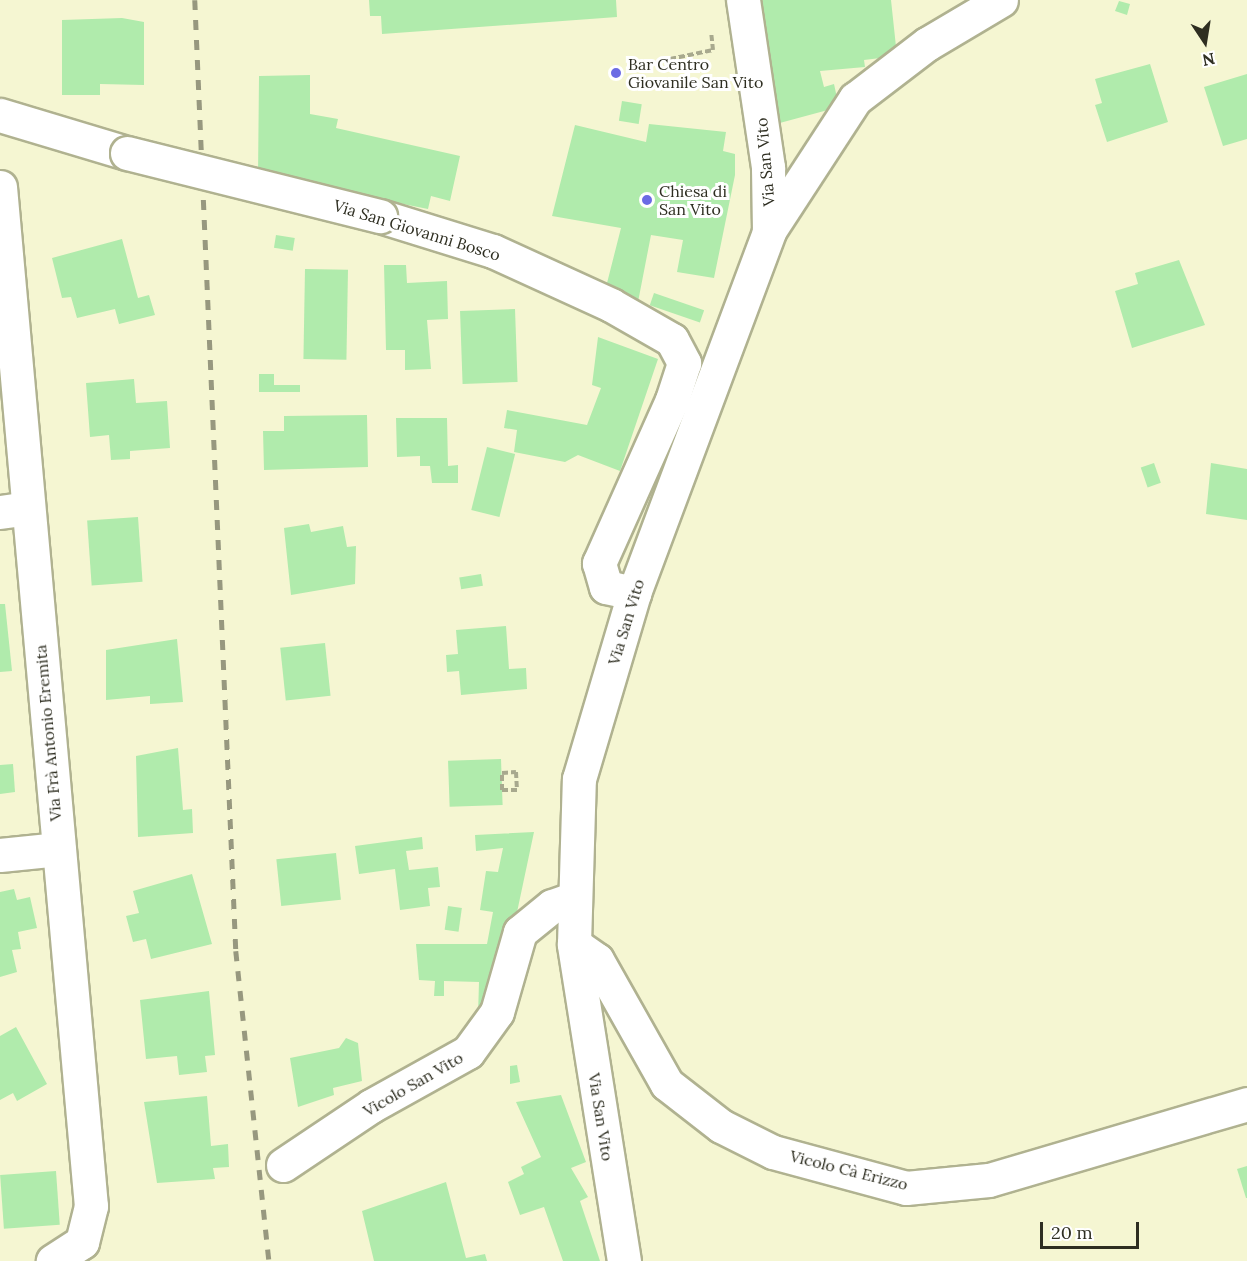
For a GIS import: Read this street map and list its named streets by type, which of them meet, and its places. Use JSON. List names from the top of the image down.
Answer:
{
  "streets": {
    "street": [
      "Via San Vito",
      "Via San Giovanni Bosco",
      "Via Frà Antonio Eremita",
      "Vicolo San Vito",
      "Vicolo Cà Erizzo"
    ]
  },
  "crossings": [
    ["Via San Vito", "Via San Giovanni Bosco"],
    ["Via San Vito", "Vicolo San Vito"],
    ["Via San Vito", "Vicolo Cà Erizzo"]
  ],
  "places": ["Bar Centro Giovanile San Vito", "Chiesa di San Vito"],
  "scale_bar": "20 m",
  "north": "bottom"
}
